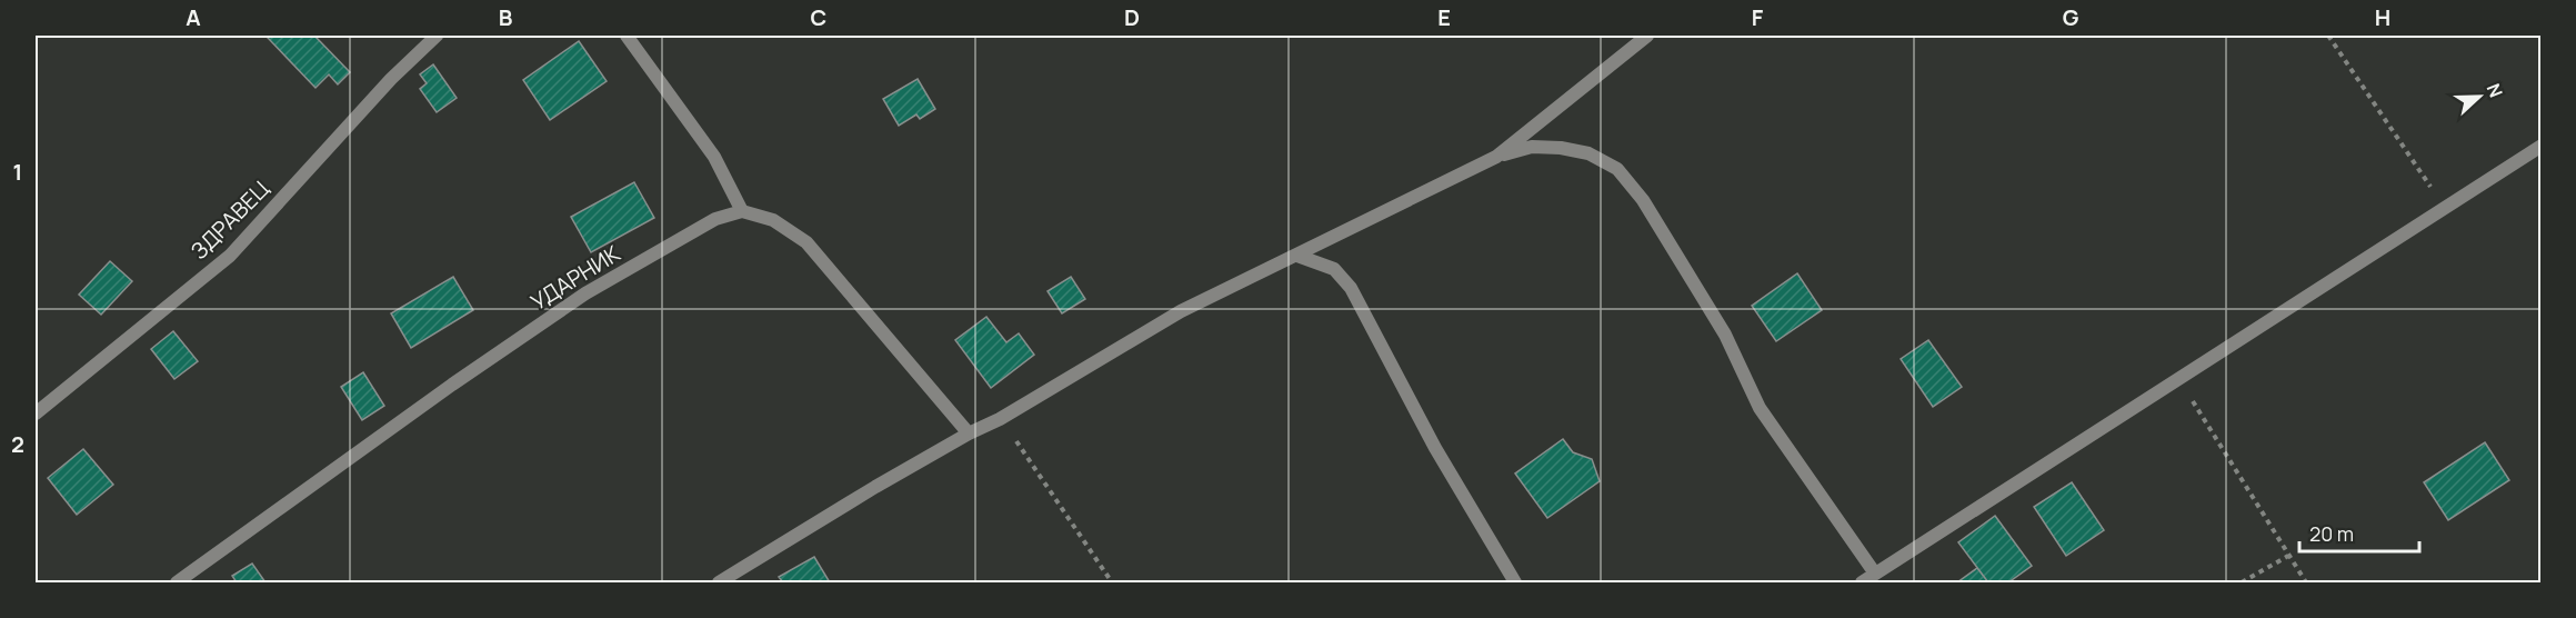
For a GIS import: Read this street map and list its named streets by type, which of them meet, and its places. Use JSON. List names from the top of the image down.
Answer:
{
  "streets": {
    "street": ["ЗДРАВЕЦ", "УДАРНИК"]
  },
  "scale_bar": "20 m",
  "north": "right",
  "grid": {
    "columns": [
      "A",
      "B",
      "C",
      "D",
      "E",
      "F",
      "G",
      "H"
    ],
    "rows": ["1", "2"]
  }
}
